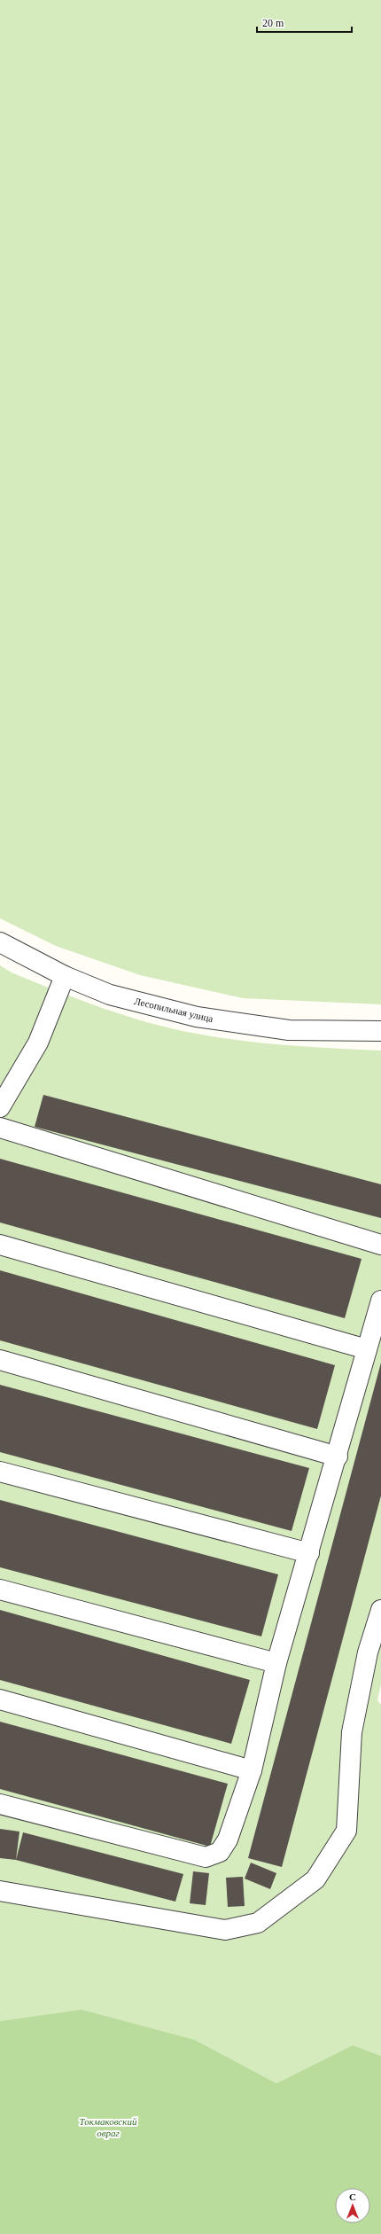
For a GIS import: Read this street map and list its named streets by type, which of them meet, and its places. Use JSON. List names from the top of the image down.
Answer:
{
  "streets": {
    "street": ["Лесопильная улица"]
  },
  "parks": ["Токмаковский овраг"],
  "scale_bar": "20 m",
  "north": "top"
}
